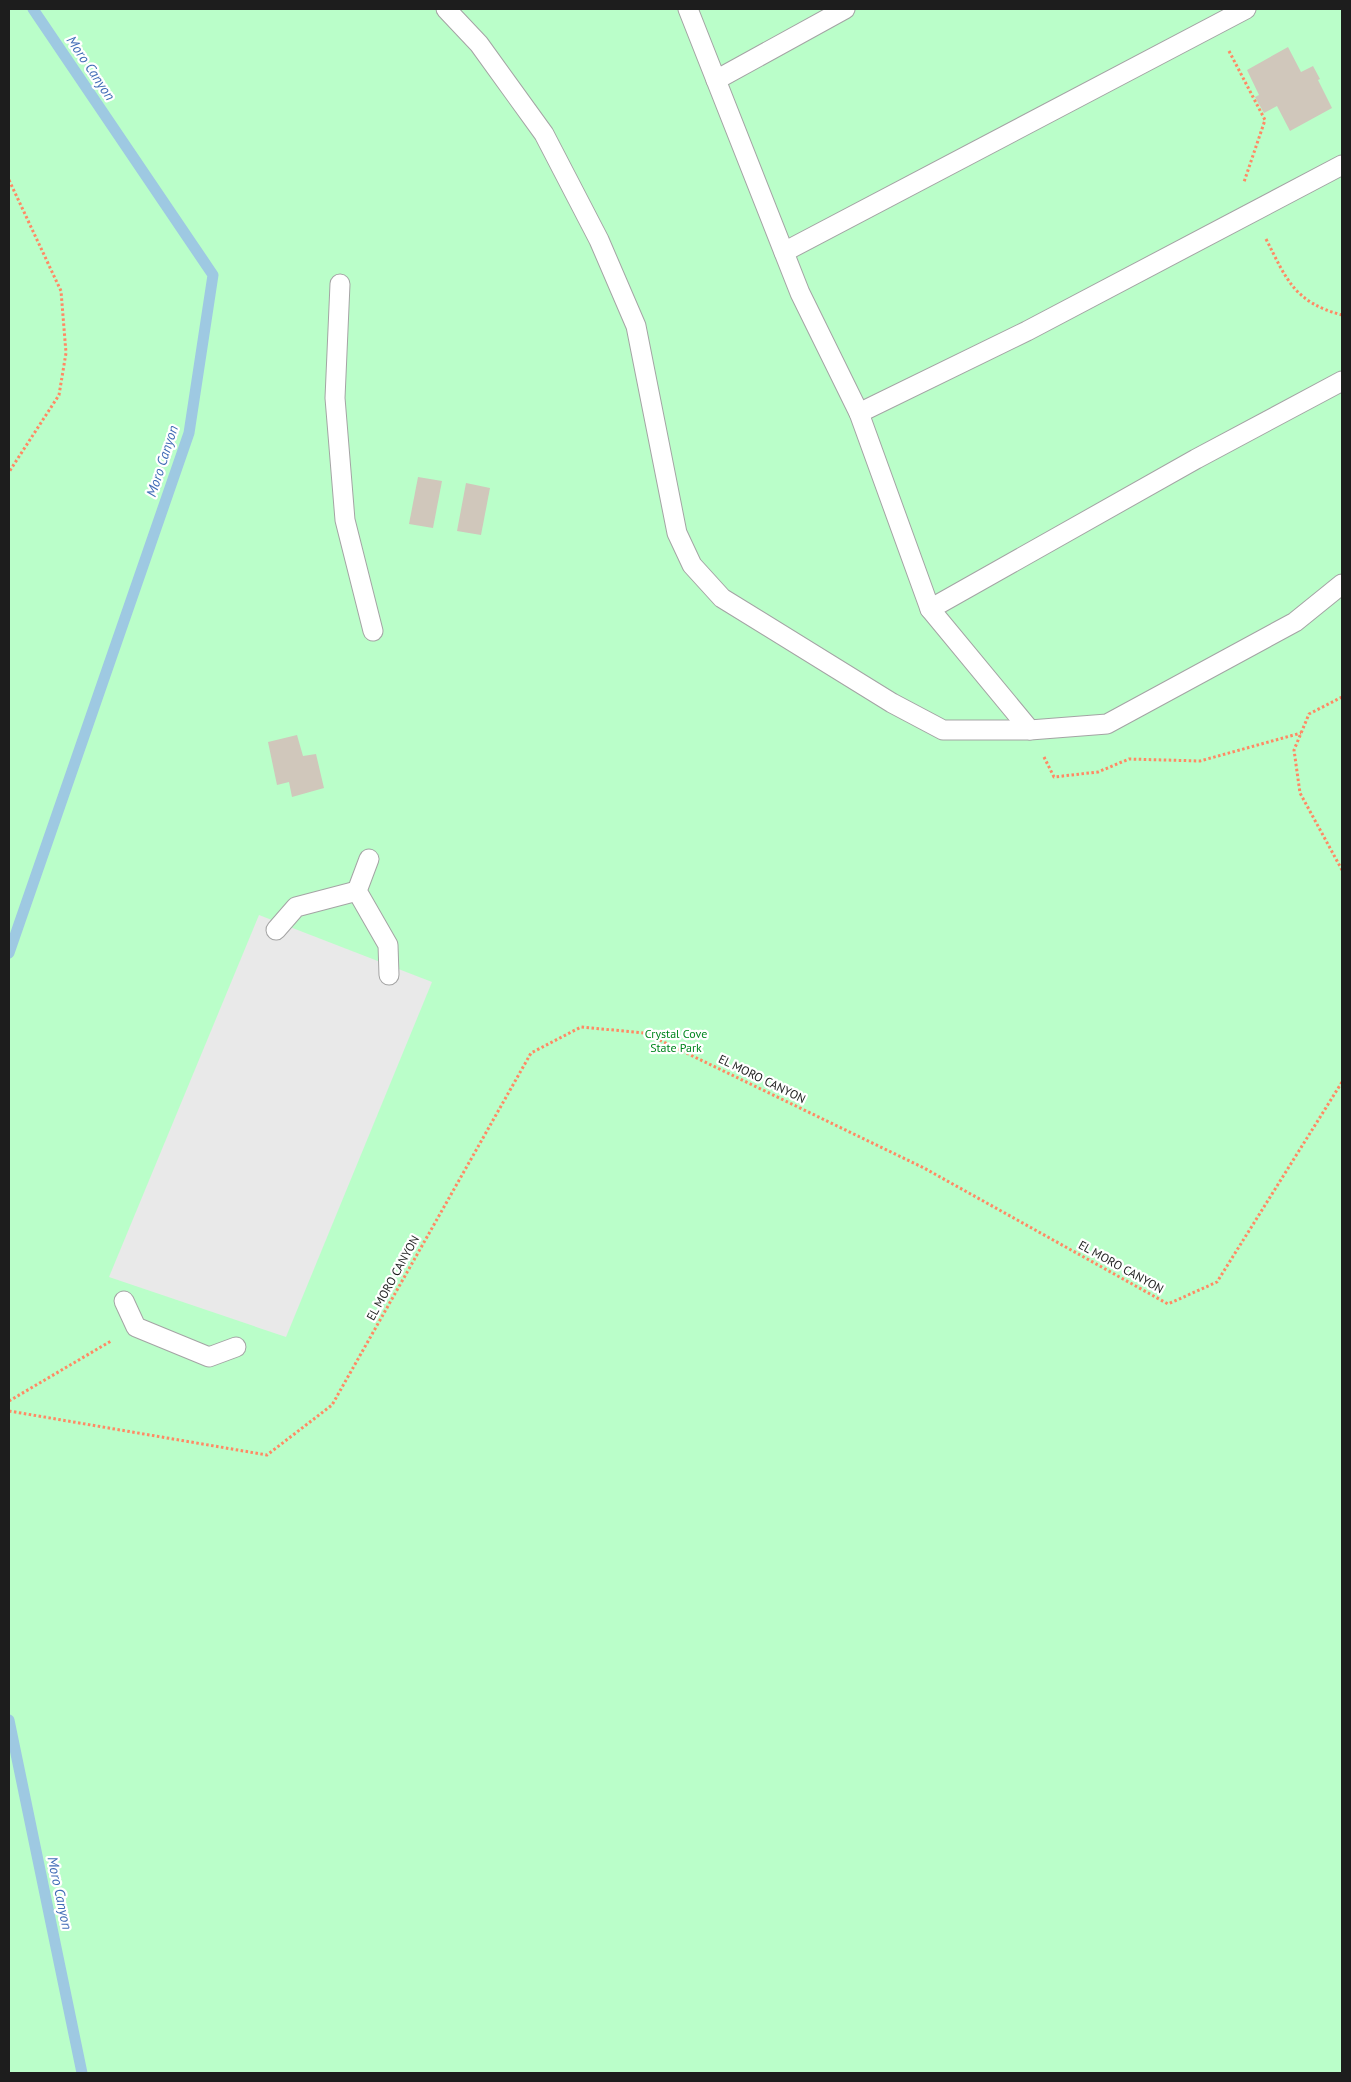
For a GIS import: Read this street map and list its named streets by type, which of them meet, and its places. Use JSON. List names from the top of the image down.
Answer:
{
  "streets": {
    "path": ["EL MORO CANYON"]
  },
  "water": ["Moro Canyon"],
  "parks": ["Crystal Cove State Park"]
}
